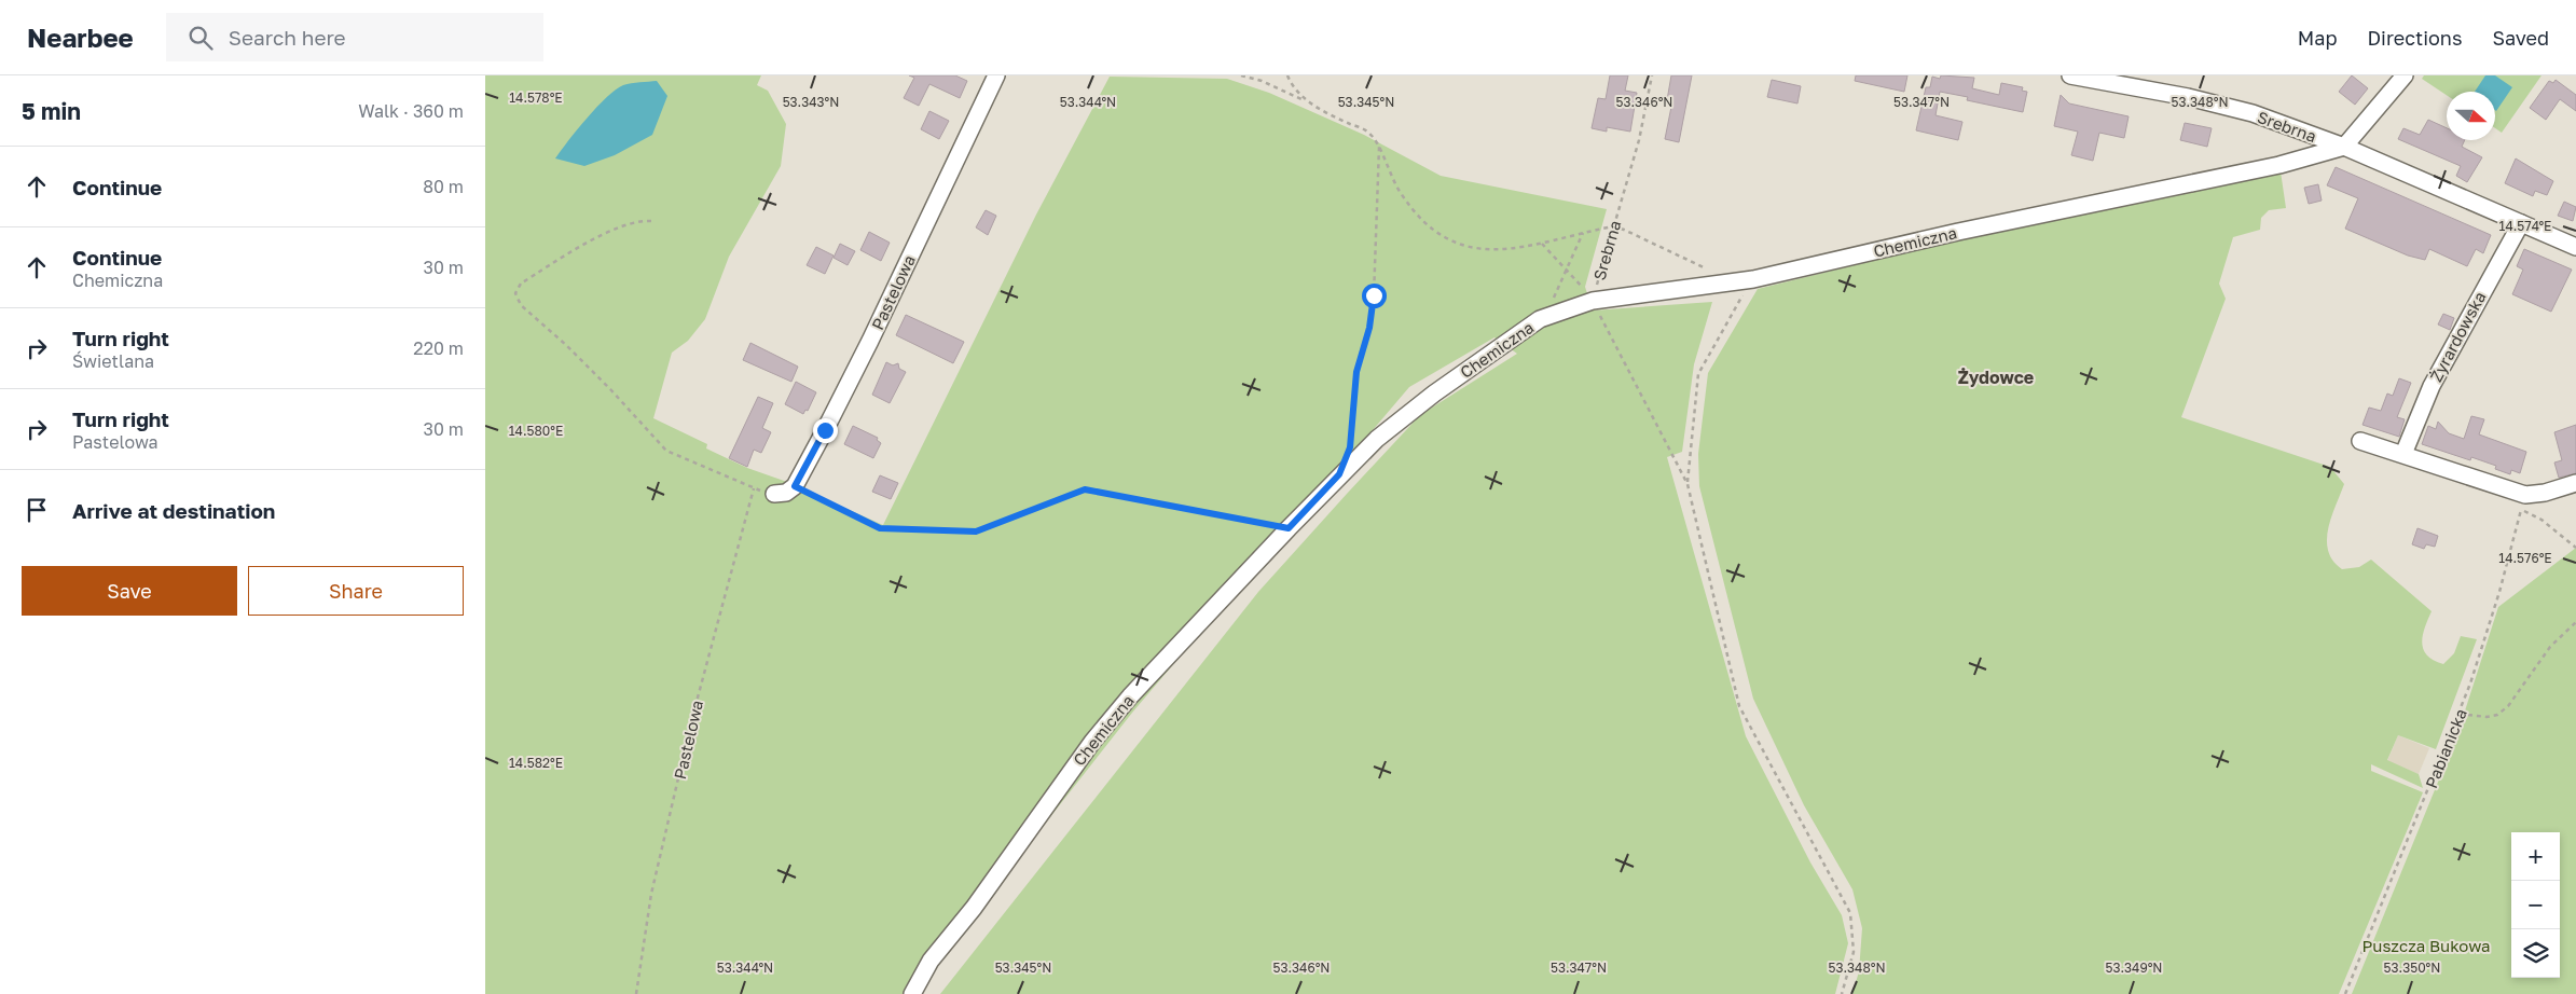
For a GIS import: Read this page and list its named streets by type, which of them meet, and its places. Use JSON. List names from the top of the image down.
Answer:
{
  "streets": {
    "street": [
      "Srebrna",
      "Chemiczna",
      "Pastelowa",
      "Żyrardowska"
    ],
    "path": ["Pabianicka"]
  },
  "crossings": [
    ["Srebrna", "Chemiczna"],
    ["Srebrna", "Żyrardowska"]
  ],
  "districts": ["Żydowce"],
  "parks": ["Puszcza Bukowa"],
  "north": "right",
  "page": {
    "header": "Nearbee",
    "search": "Search here",
    "nav": ["Map", "Directions", "Saved"],
    "heading": ["5 min", "Walk · 360 m"],
    "list": [
      ["Continue", "80 m"],
      ["Continue", "Chemiczna", "30 m"],
      ["Turn right", "Świetlana", "220 m"],
      ["Turn right", "Pastelowa", "30 m"],
      "Arrive at destination"
    ],
    "buttons": ["Save", "Share"],
    "map_buttons": ["+", "−"]
  },
  "coordinates": [
    "14.578°E",
    "53.344°N",
    "53.345°N",
    "53.346°N",
    "53.347°N",
    "53.348°N",
    "53.343°N",
    "14.574°E",
    "14.580°E",
    "14.576°E",
    "14.582°E",
    "53.349°N",
    "53.350°N"
  ]
}
